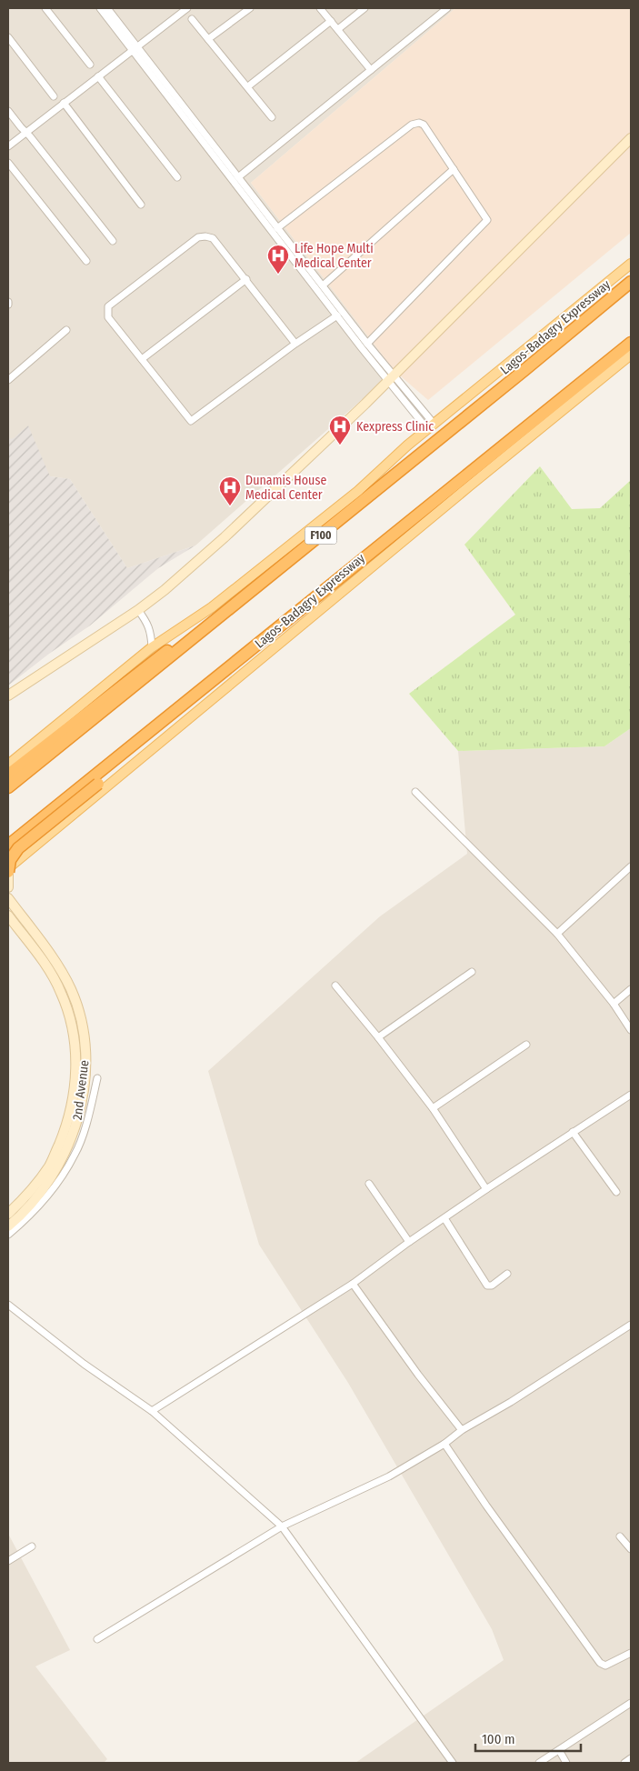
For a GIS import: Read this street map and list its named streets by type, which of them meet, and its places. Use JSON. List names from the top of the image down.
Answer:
{
  "streets": {
    "highway": ["Lagos-Badagry Expressway", "F100"],
    "main road": ["2nd Avenue"]
  },
  "places": {
    "hospital": ["Life Hope Multi Medical Center", "Kexpress Clinic", "Dunamis House Medical Center"]
  },
  "scale_bar": "100 m"
}
